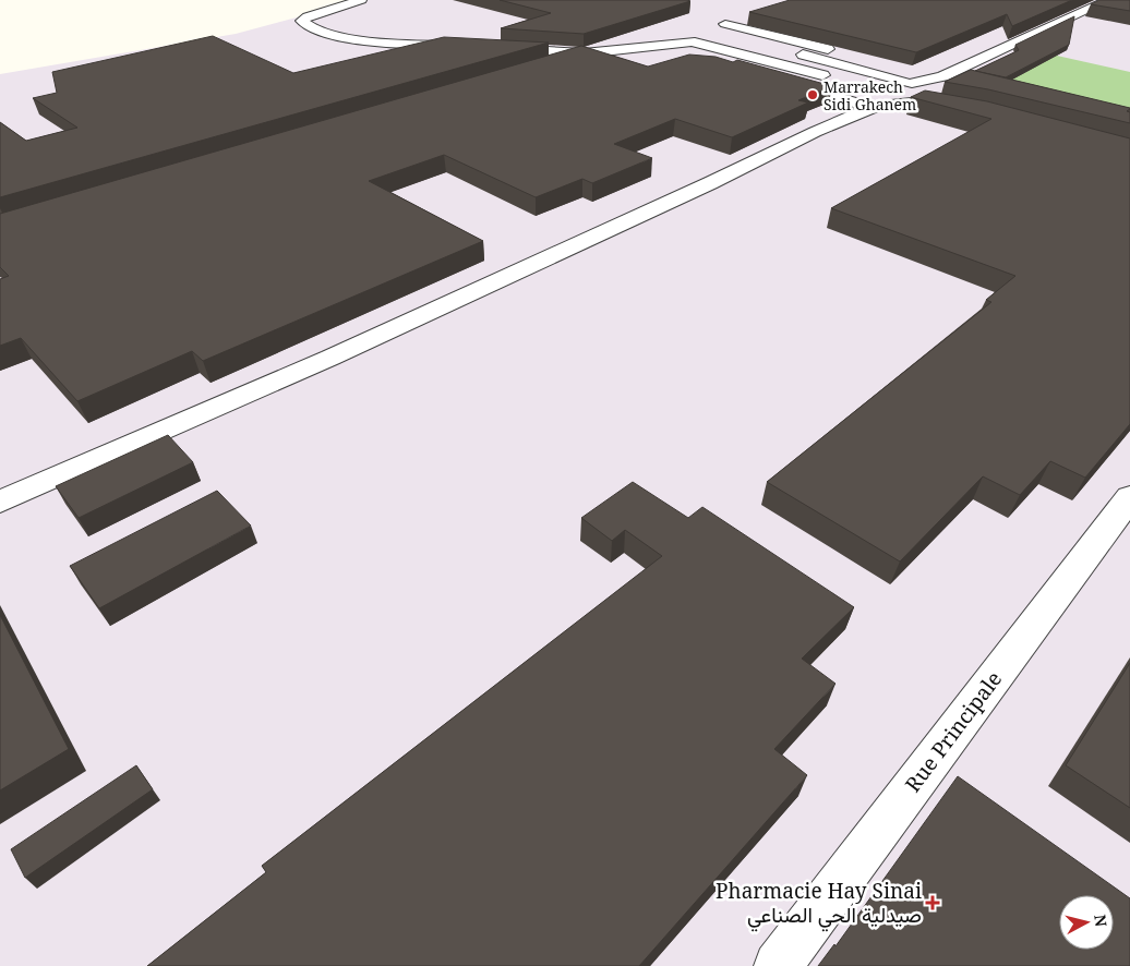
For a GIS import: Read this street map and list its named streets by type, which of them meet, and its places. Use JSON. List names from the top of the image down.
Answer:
{
  "streets": {
    "street": ["Rue Principale"]
  },
  "places": {
    "other": ["Marrakech Sidi Ghanem"],
    "health": ["Pharmacie Hay Sinai صيدلية الحي الصناعي"]
  },
  "north": "right"
}
